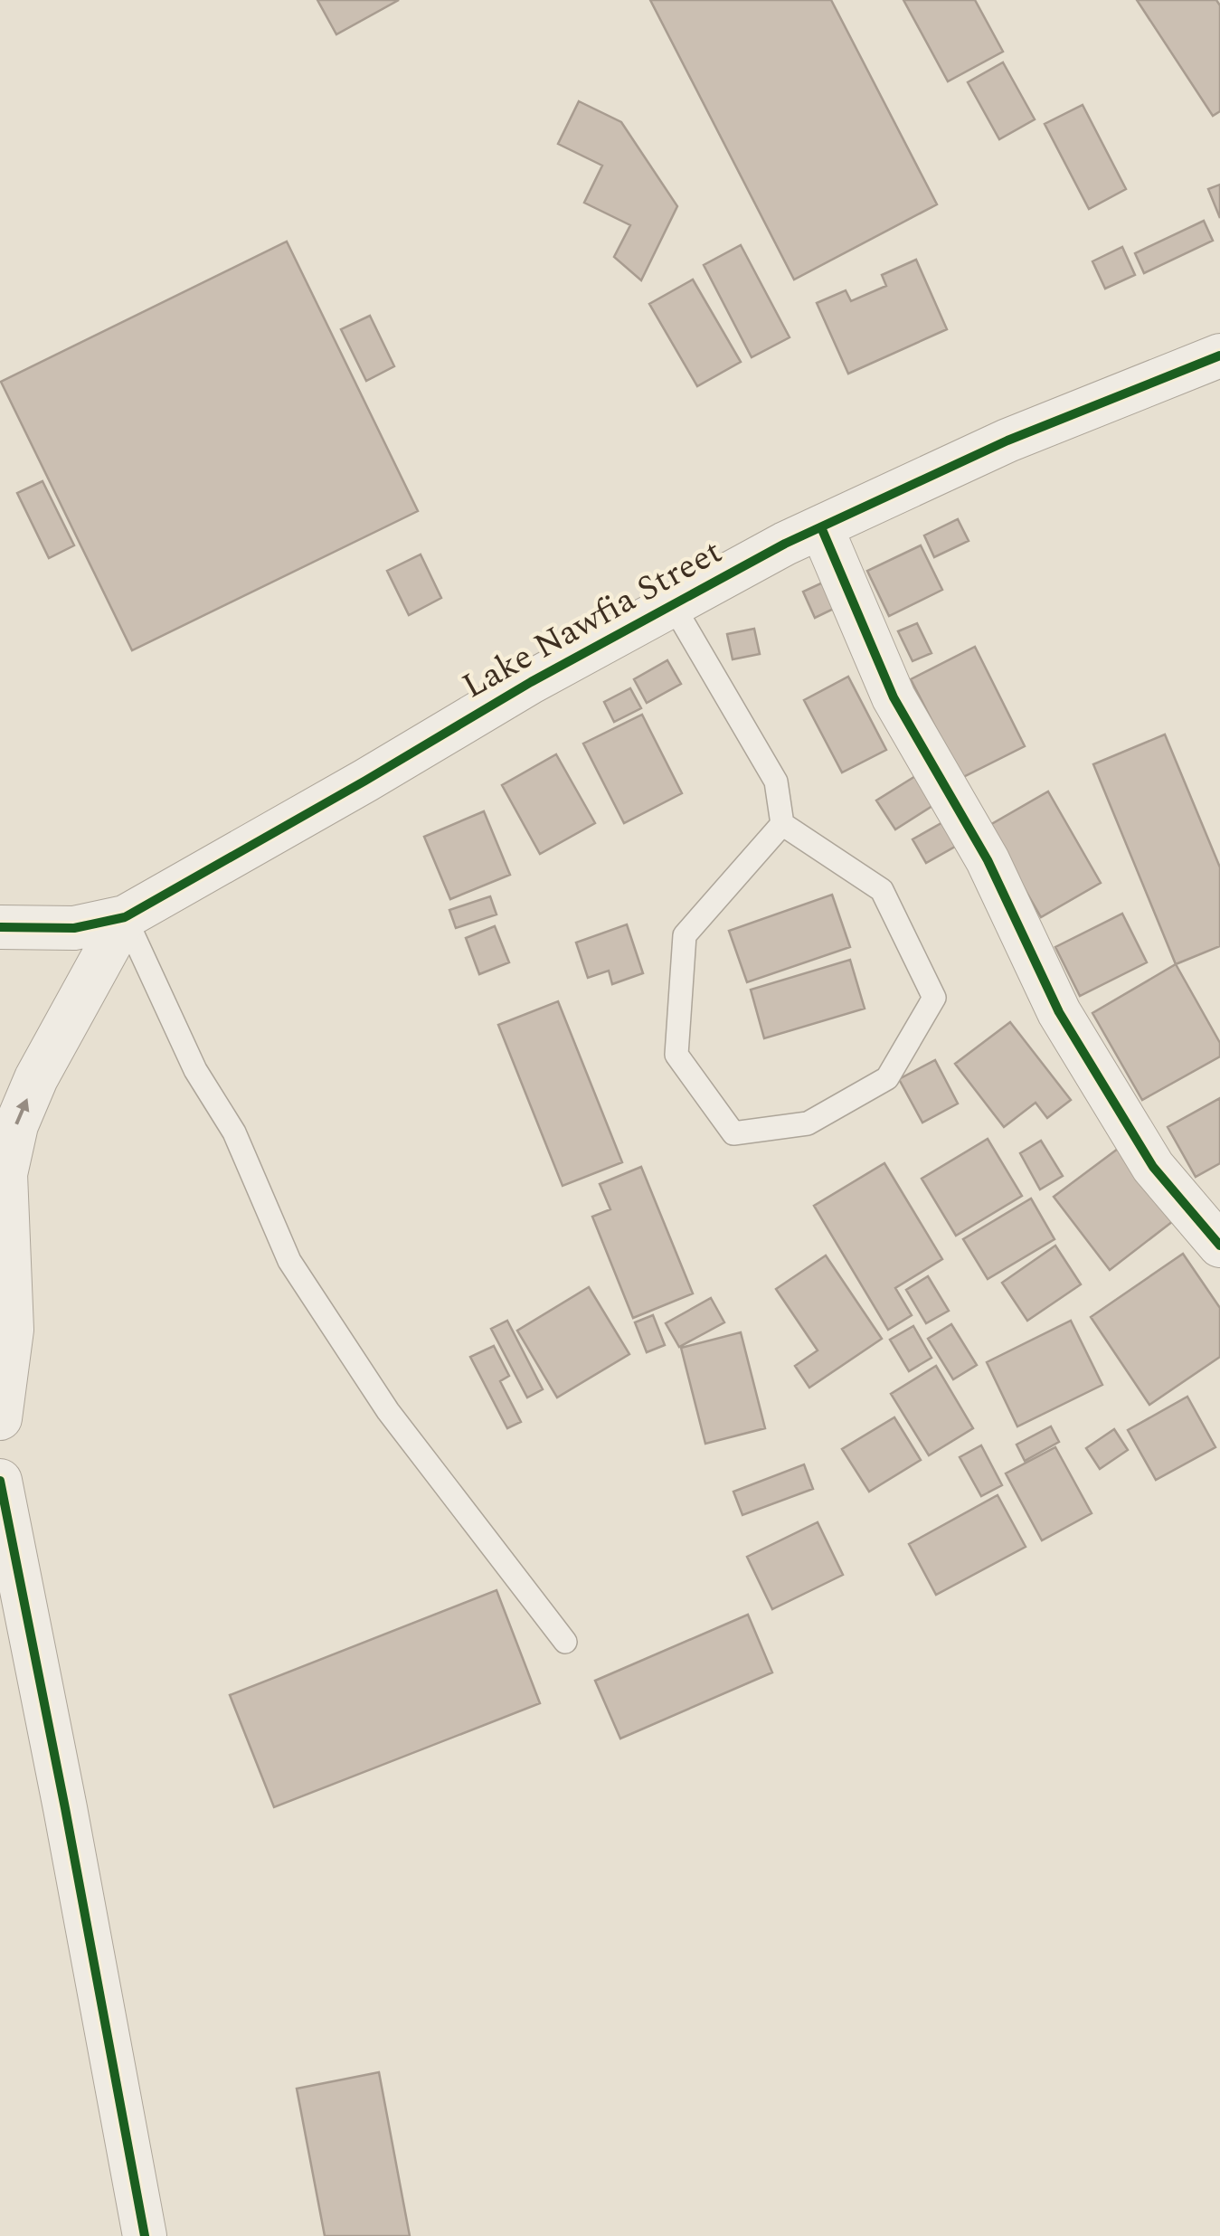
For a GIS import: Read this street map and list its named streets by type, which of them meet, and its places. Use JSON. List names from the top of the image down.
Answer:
{
  "streets": {
    "street": ["Lake Nawfia Street"]
  }
}
